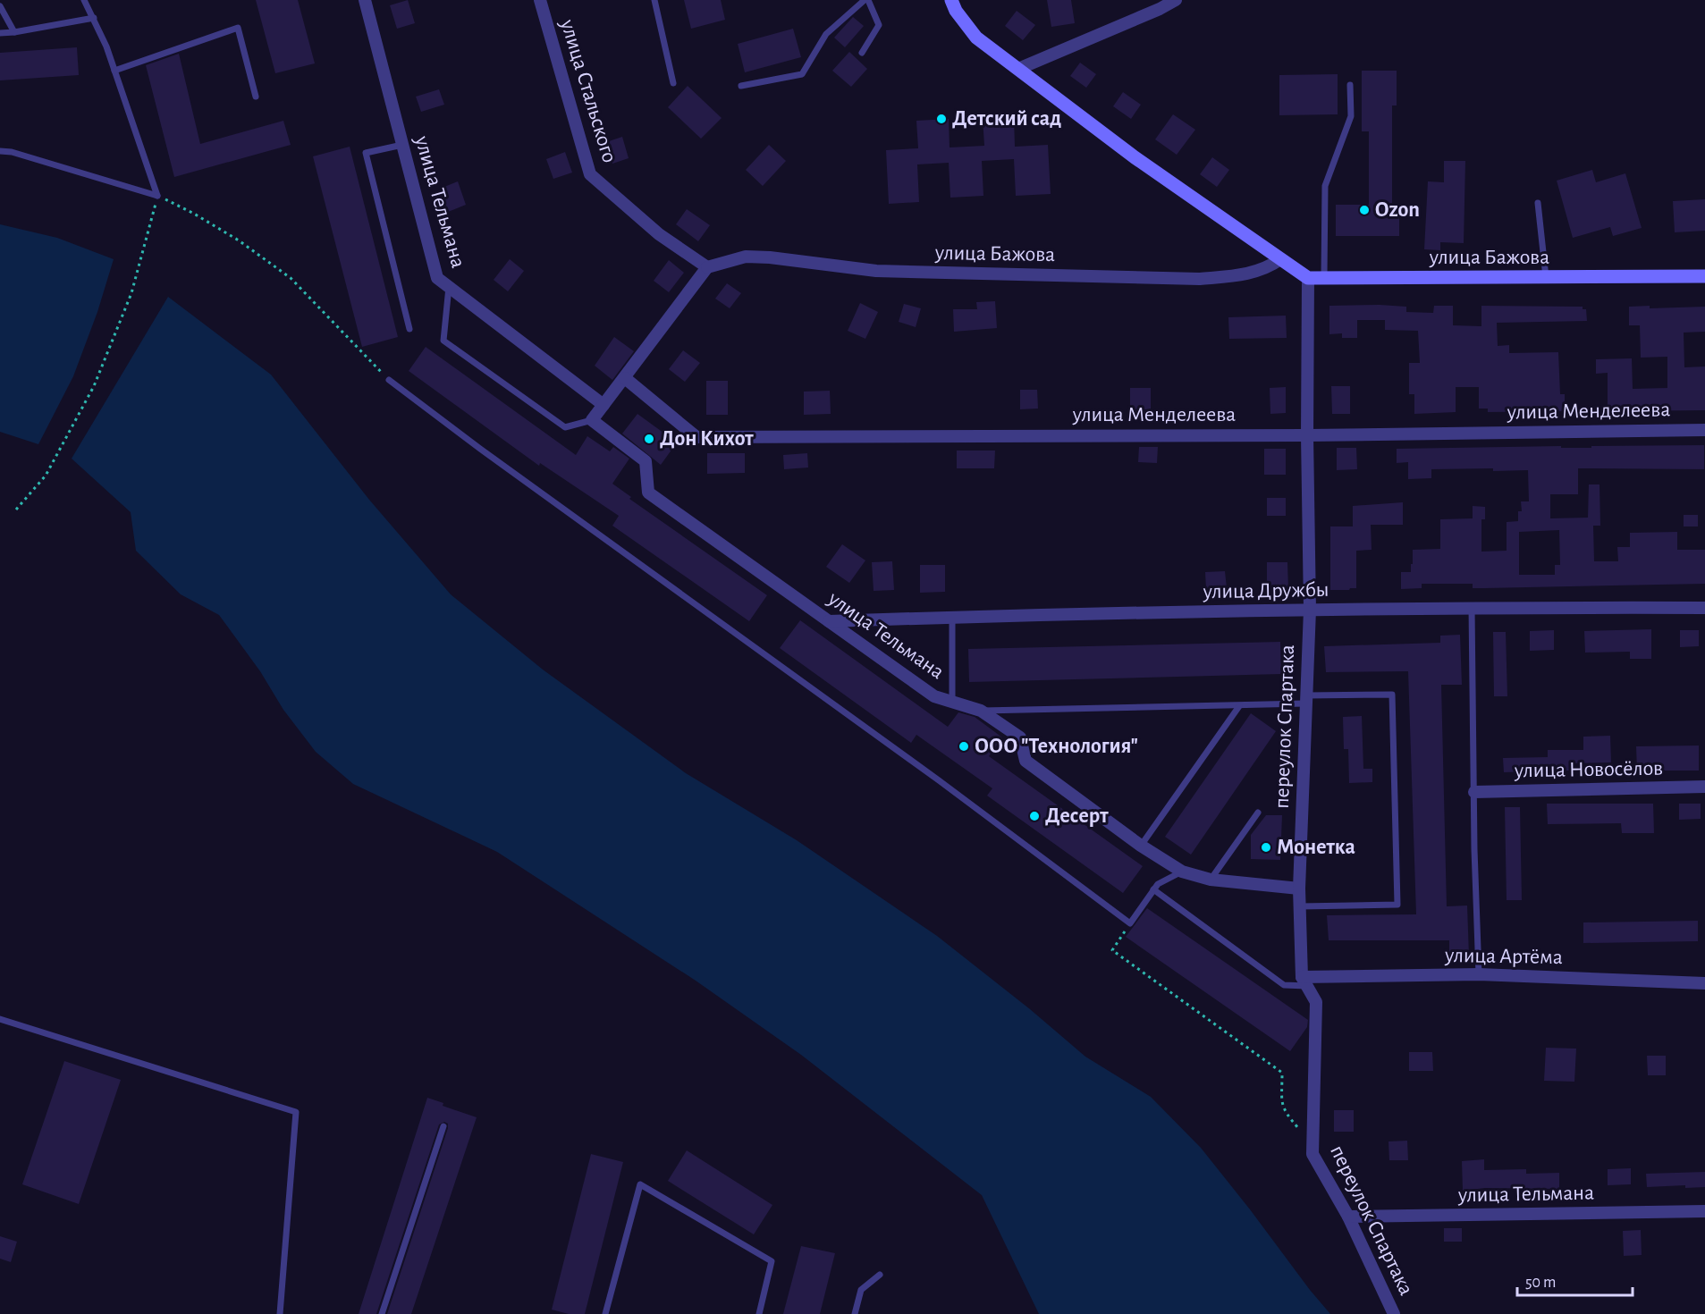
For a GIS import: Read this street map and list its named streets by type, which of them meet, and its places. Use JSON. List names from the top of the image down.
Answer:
{
  "streets": {
    "main road": ["улица Бажова"],
    "street": [
      "улица Стальского",
      "улица Тельмана",
      "улица Менделеева",
      "улица Дружбы",
      "переулок Спартака",
      "улица Новосёлов",
      "улица Артёма"
    ]
  },
  "crossings": [
    ["улица Стальского", "улица Бажова"],
    ["улица Тельмана", "улица Дружбы"],
    ["улица Тельмана", "переулок Спартака"],
    ["улица Бажова", "переулок Спартака"],
    ["улица Менделеева", "переулок Спартака"],
    ["улица Дружбы", "переулок Спартака"],
    ["переулок Спартака", "улица Артёма"]
  ],
  "places": [
    "Детский сад",
    "Ozon",
    "Дон Кихот",
    "ООО \"Технология\"",
    "Десерт",
    "Монетка"
  ],
  "scale_bar": "50 m"
}
